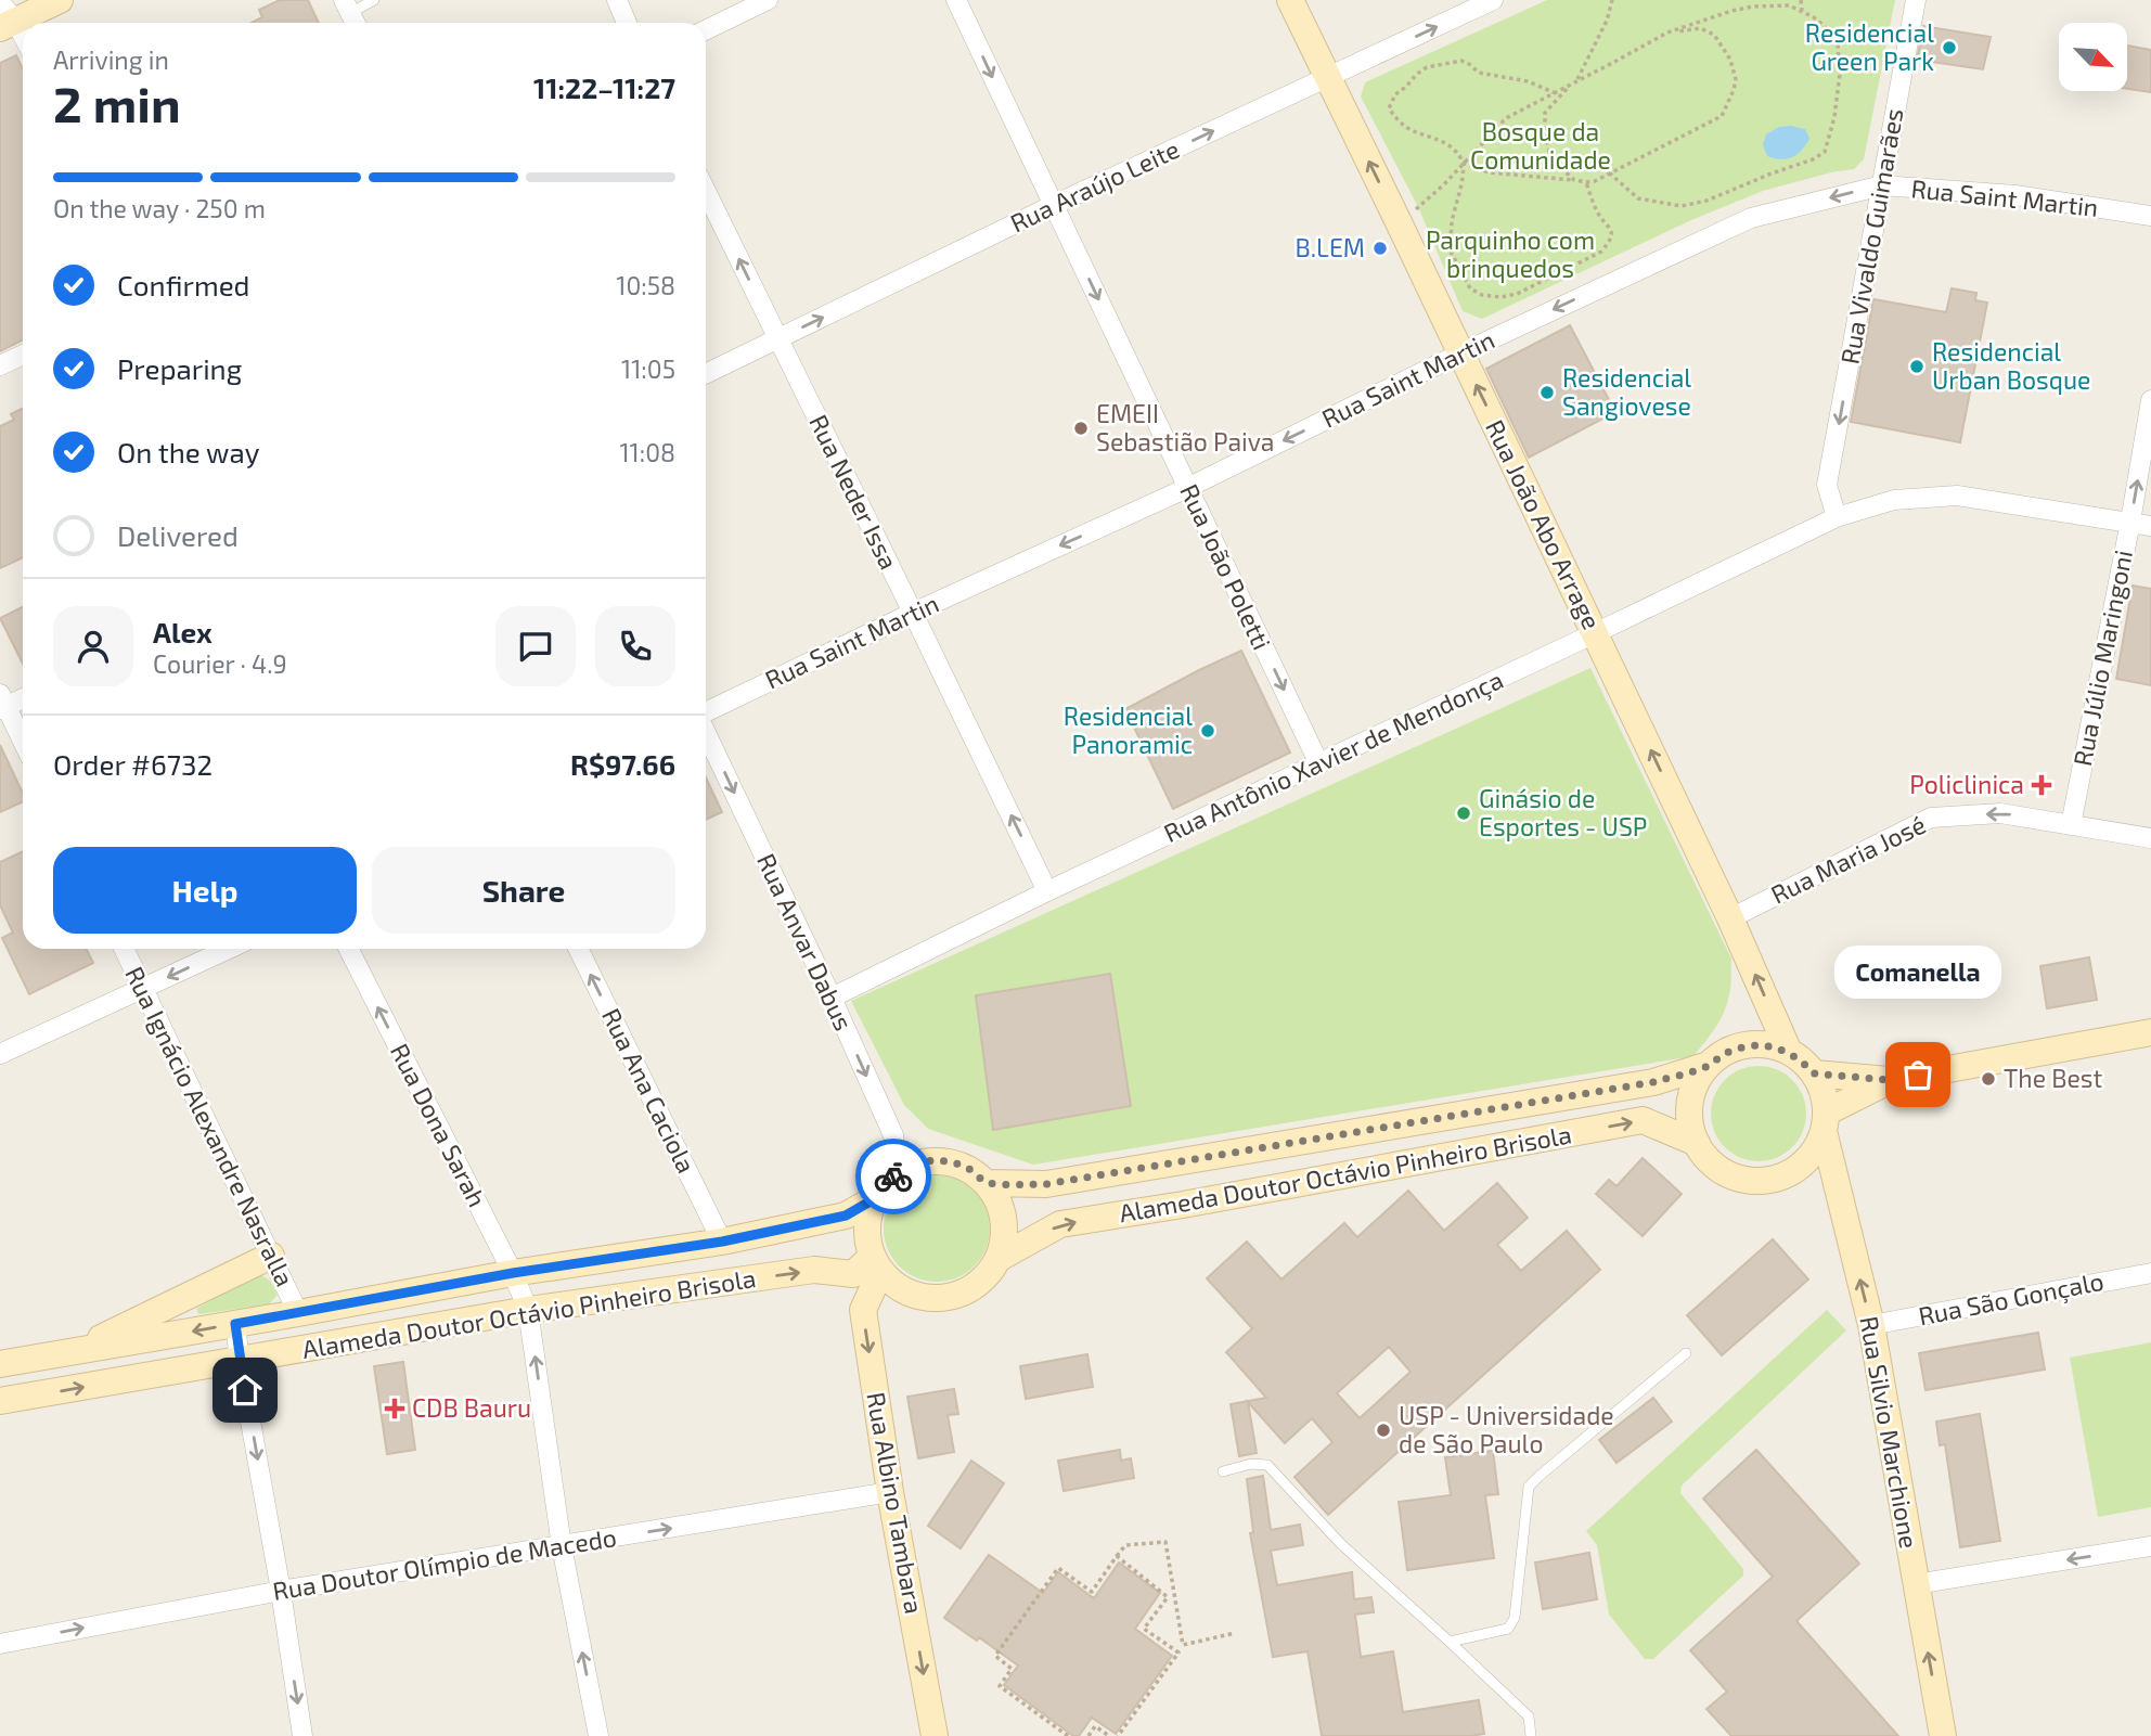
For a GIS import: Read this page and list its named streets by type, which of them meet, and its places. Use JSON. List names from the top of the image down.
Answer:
{
  "streets": {
    "street": [
      "Rua Araújo Leite",
      "Rua Saint Martin",
      "Rua Vivaldo Guimarães",
      "Rua Neder Issa",
      "Rua João Abo Arrage",
      "Rua João Poletti",
      "Rua Júlio Maringoni",
      "Rua Antônio Xavier de Mendonça",
      "Rua Maria José",
      "Rua Anvar Dabus",
      "Rua Ana Caciola",
      "Rua Dona Sarah",
      "Rua Ignácio Alexandre Nasralla",
      "Alameda Doutor Octávio Pinheiro Brisola",
      "Rua São Gonçalo",
      "Rua Silvio Marchione",
      "Rua Albino Tambara",
      "Rua Doutor Olímpio de Macedo"
    ]
  },
  "crossings": [
    ["Rua Araújo Leite", "Rua Neder Issa"],
    ["Rua Araújo Leite", "Rua João Abo Arrage"],
    ["Rua Araújo Leite", "Rua João Poletti"],
    ["Rua Saint Martin", "Rua Vivaldo Guimarães"],
    ["Rua Saint Martin", "Rua Neder Issa"],
    ["Rua Saint Martin", "Rua João Abo Arrage"],
    ["Rua Saint Martin", "Rua João Poletti"],
    ["Rua Vivaldo Guimarães", "Rua Antônio Xavier de Mendonça"],
    ["Rua Neder Issa", "Rua Antônio Xavier de Mendonça"],
    ["Rua João Abo Arrage", "Rua Antônio Xavier de Mendonça"],
    ["Rua João Abo Arrage", "Rua Maria José"],
    ["Rua João Abo Arrage", "Alameda Doutor Octávio Pinheiro Brisola"],
    ["Rua João Abo Arrage", "Rua Silvio Marchione"],
    ["Rua João Poletti", "Rua Antônio Xavier de Mendonça"],
    ["Rua Júlio Maringoni", "Rua Antônio Xavier de Mendonça"],
    ["Rua Júlio Maringoni", "Rua Maria José"],
    ["Rua Antônio Xavier de Mendonça", "Rua Anvar Dabus"],
    ["Rua Anvar Dabus", "Alameda Doutor Octávio Pinheiro Brisola"],
    ["Rua Anvar Dabus", "Rua Albino Tambara"],
    ["Rua Ana Caciola", "Alameda Doutor Octávio Pinheiro Brisola"],
    ["Rua Dona Sarah", "Alameda Doutor Octávio Pinheiro Brisola"],
    ["Rua Dona Sarah", "Rua Doutor Olímpio de Macedo"],
    ["Rua Ignácio Alexandre Nasralla", "Alameda Doutor Octávio Pinheiro Brisola"],
    ["Alameda Doutor Octávio Pinheiro Brisola", "Rua Silvio Marchione"],
    ["Alameda Doutor Octávio Pinheiro Brisola", "Rua Albino Tambara"],
    ["Rua São Gonçalo", "Rua Silvio Marchione"],
    ["Rua Albino Tambara", "Rua Doutor Olímpio de Macedo"]
  ],
  "one_way": [
    "Rua Araújo Leite",
    "Rua Saint Martin",
    "Rua Vivaldo Guimarães",
    "Rua Neder Issa",
    "Rua João Abo Arrage",
    "Rua João Poletti",
    "Rua Maria José",
    "Rua Anvar Dabus",
    "Rua Ana Caciola",
    "Rua Dona Sarah",
    "Rua Silvio Marchione",
    "Rua Albino Tambara",
    "Rua Doutor Olímpio de Macedo"
  ],
  "parks": ["Bosque da Comunidade", "Parquinho com brinquedos"],
  "places": {
    "other": [
      "Residencial Green Park",
      "B.LEM",
      "Residencial Urban Bosque",
      "Residencial Sangiovese",
      "EMEII Sebastião Paiva",
      "Residencial Panoramic",
      "Ginásio de Esportes - USP",
      "Comanella",
      "The Best",
      "USP - Universidade de São Paulo"
    ],
    "health": ["Policlinica", "CDB Bauru"]
  },
  "north": "bottom right",
  "page": {
    "heading": ["2 min", "Arriving in", "11:22–11:27"],
    "panel": [
      "Alex",
      "Courier · 4.9",
      "Order #6732",
      "R$97.66"
    ],
    "bar": "On the way · 250 m",
    "list": [
      ["Confirmed", "10:58"],
      ["Preparing", "11:05"],
      ["On the way", "11:08"],
      "Delivered"
    ],
    "buttons": ["Help", "Share"],
    "bubble": "Comanella"
  }
}
